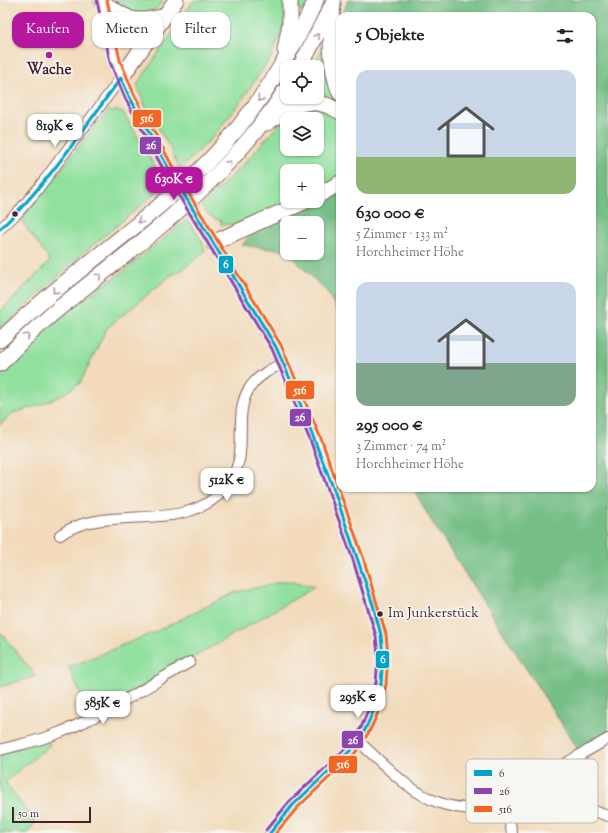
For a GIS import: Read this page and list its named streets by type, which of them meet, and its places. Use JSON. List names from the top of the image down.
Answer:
{
  "places": ["Wache", "Im Junkerstück"],
  "lines": ["transit line 516", "transit line 26", "transit line 6"],
  "legend": ["6", "26", "516"],
  "scale_bar": "50 m",
  "page": {
    "chip": ["Kaufen", "Mieten", "Filter"],
    "heading": "5 Objekte",
    "map_buttons": ["+", "−"],
    "list": [
      {
        "name": "630 000 €",
        "note": "5 Zimmer · 133 m² · Horchheimer Höhe"
      },
      {
        "name": "295 000 €",
        "note": "3 Zimmer · 74 m² · Horchheimer Höhe"
      }
    ],
    "price": [
      "819K €",
      "630K €",
      "512K €",
      "295K €",
      "585K €"
    ],
    "scale": "50 m"
  }
}
